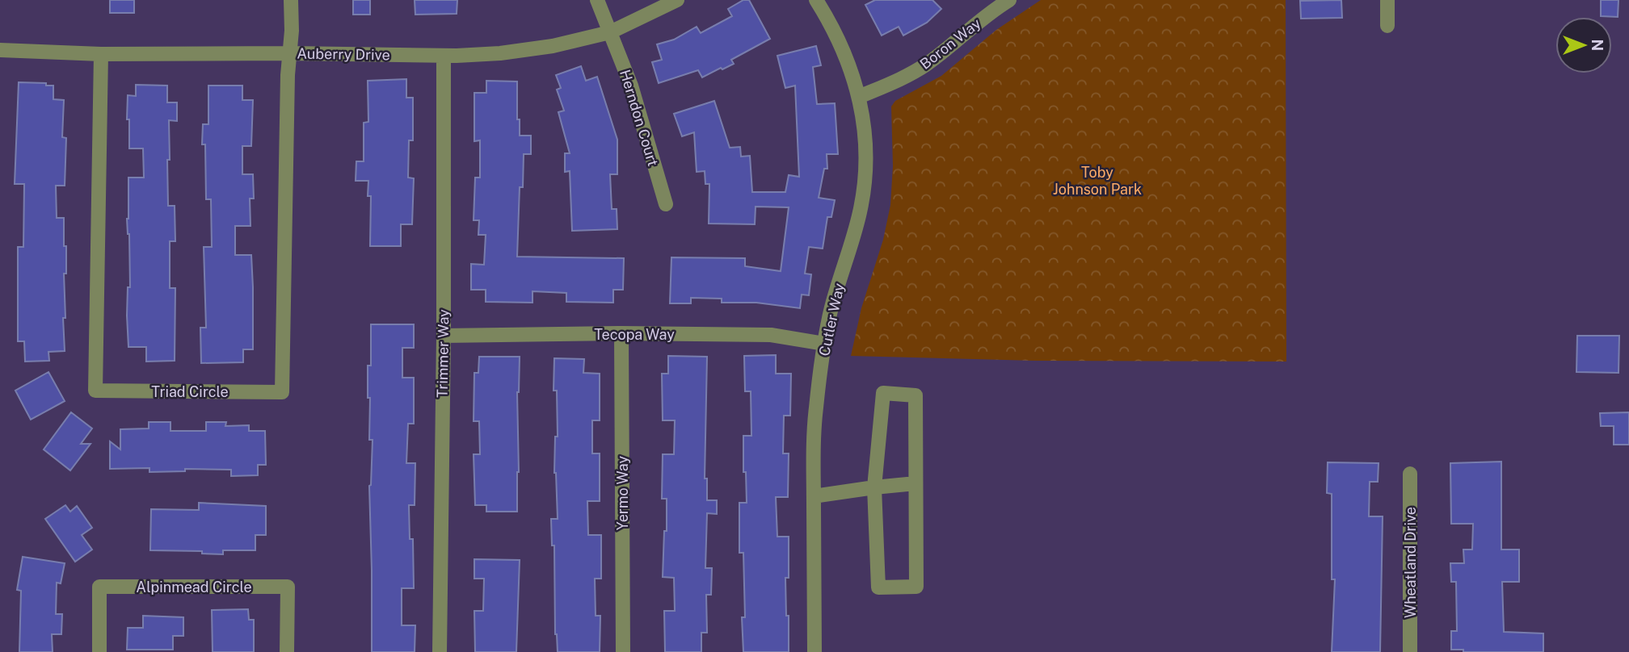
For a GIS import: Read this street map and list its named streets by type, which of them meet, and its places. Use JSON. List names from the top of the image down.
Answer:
{
  "streets": {
    "street": [
      "Boron Way",
      "Auberry Drive",
      "Herndon Court",
      "Cutler Way",
      "Tecopa Way",
      "Trimmer Way",
      "Triad Circle",
      "Yermo Way",
      "Wheatland Drive",
      "Alpinmead Circle"
    ]
  },
  "crossings": [
    ["Boron Way", "Cutler Way"],
    ["Auberry Drive", "Herndon Court"],
    ["Auberry Drive", "Trimmer Way"],
    ["Auberry Drive", "Triad Circle"],
    ["Cutler Way", "Tecopa Way"],
    ["Tecopa Way", "Trimmer Way"],
    ["Tecopa Way", "Yermo Way"]
  ],
  "parks": ["Toby Johnson Park"],
  "north": "right"
}
